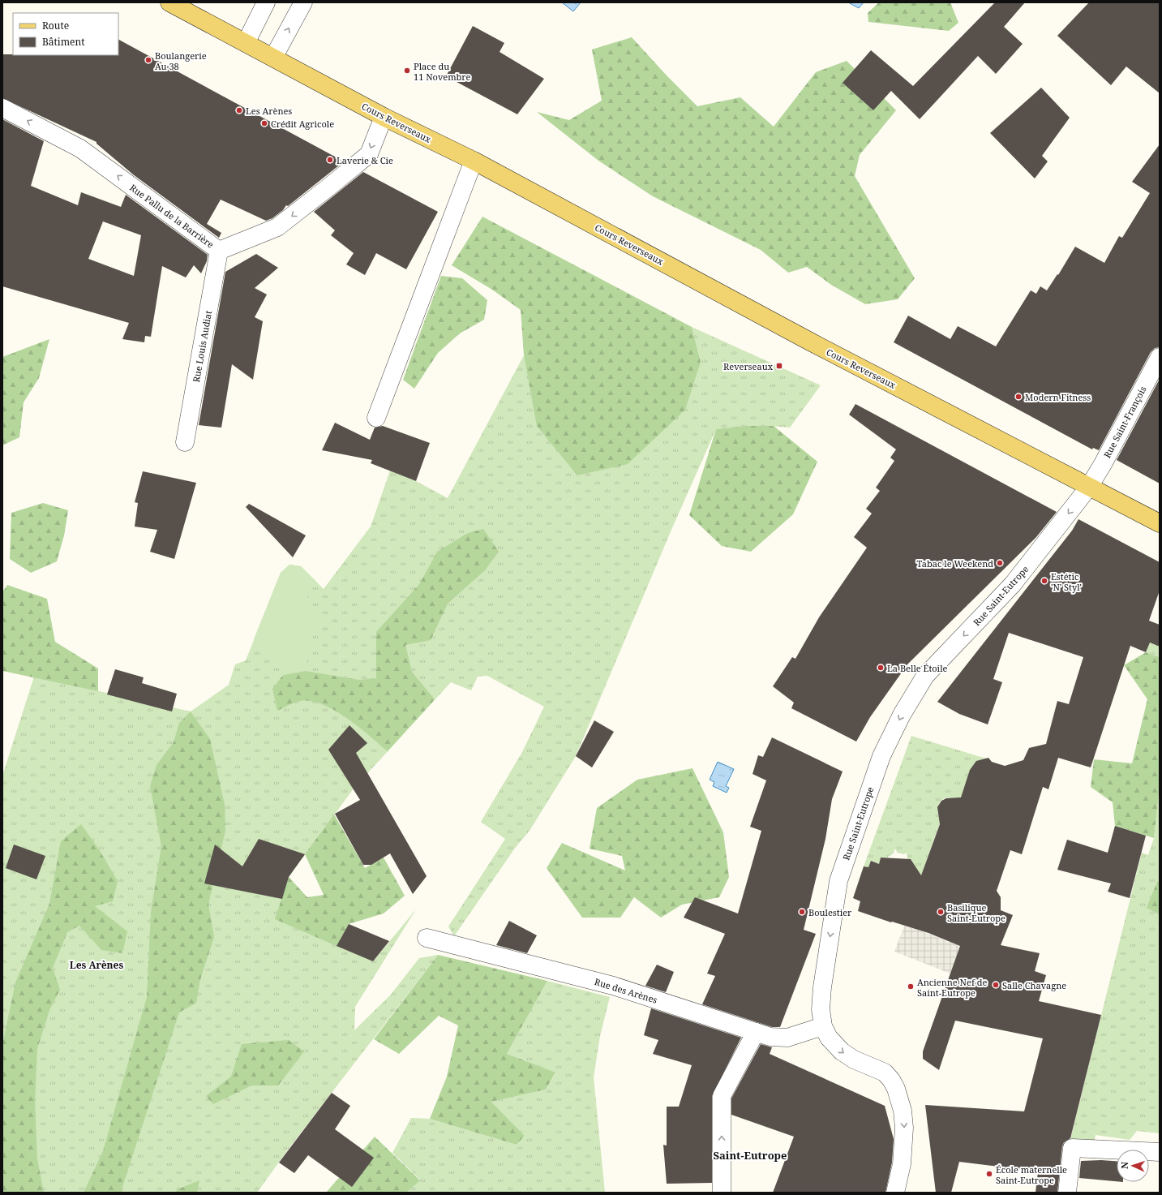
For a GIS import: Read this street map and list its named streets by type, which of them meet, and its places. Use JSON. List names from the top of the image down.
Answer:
{
  "streets": {
    "main road": ["Cours Reverseaux"],
    "street": [
      "Rue Pallu de la Barrière",
      "Rue Louis Audiat",
      "Rue Saint-François",
      "Rue Saint-Eutrope",
      "Rue des Arènes"
    ]
  },
  "crossings": [
    ["Cours Reverseaux", "Rue Pallu de la Barrière"],
    ["Cours Reverseaux", "Rue Saint-François"],
    ["Cours Reverseaux", "Rue Saint-Eutrope"],
    ["Rue Pallu de la Barrière", "Rue Louis Audiat"],
    ["Rue Saint-François", "Rue Saint-Eutrope"],
    ["Rue Saint-Eutrope", "Rue des Arènes"]
  ],
  "one_way": ["Rue Saint-Eutrope"],
  "districts": ["Les Arènes", "Saint-Eutrope"],
  "places": {
    "other": [
      "Boulangerie Au 38",
      "Place du 11 Novembre",
      "Les Arènes",
      "Crédit Agricole",
      "Laverie & Cie",
      "Modern Fitness",
      "Tabac le Weekend",
      "Estétic 'N' Styl'",
      "La Belle Étoile",
      "Boulestier",
      "Basilique Saint-Eutrope",
      "Salle Chavagne",
      "Ancienne Nef de Saint-Eutrope",
      "École maternelle Saint-Eutrope"
    ],
    "transit": ["Reverseaux"]
  },
  "legend": ["Route", "Bâtiment"],
  "north": "left"
}
